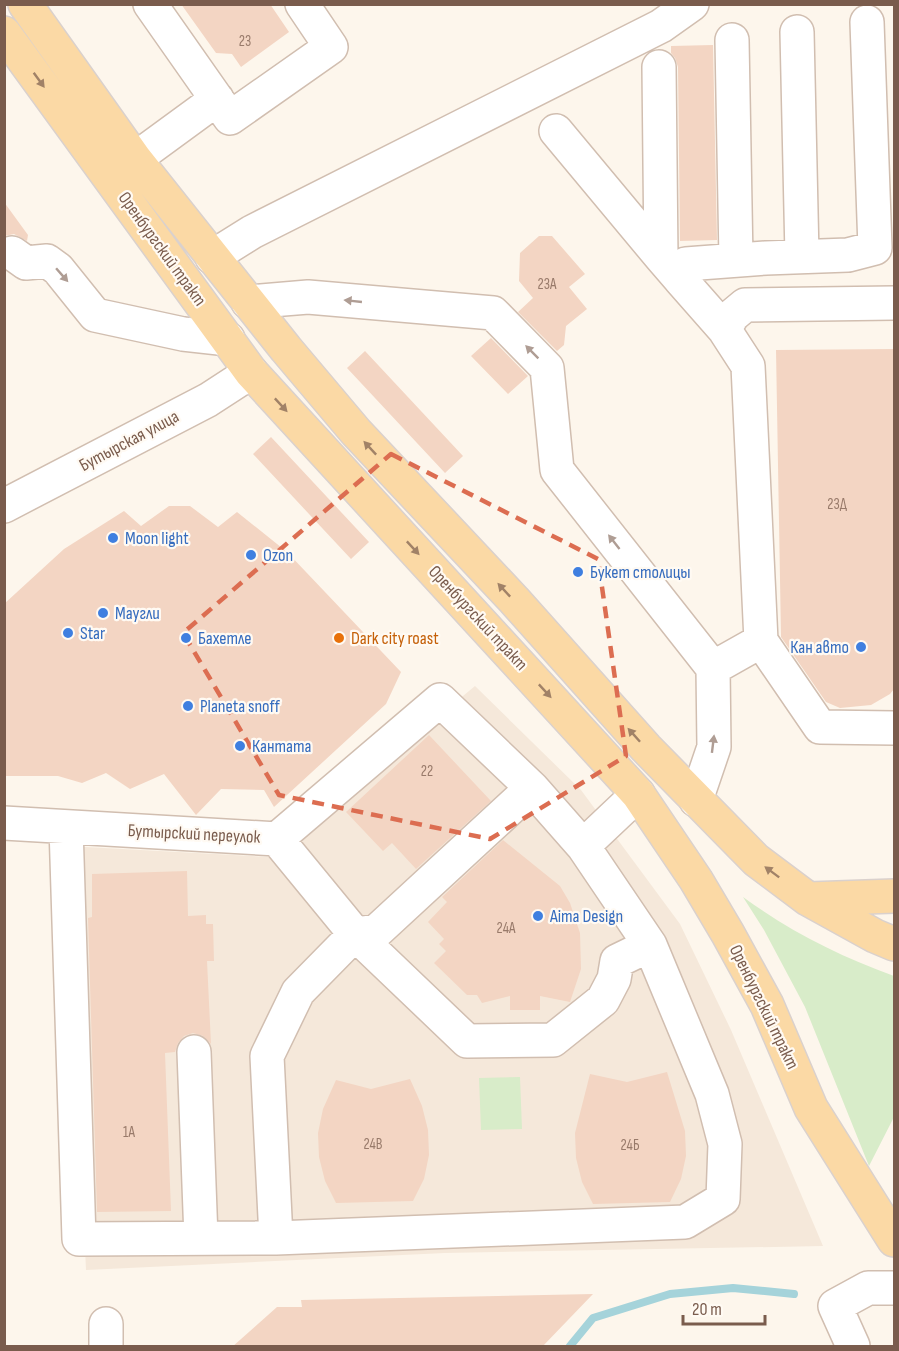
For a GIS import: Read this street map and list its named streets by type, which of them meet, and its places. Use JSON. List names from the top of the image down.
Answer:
{
  "streets": {
    "main road": ["Оренбургский тракт"],
    "street": ["Бутырская улица", "Бутырский переулок"]
  },
  "crossings": [
    ["Оренбургский тракт", "Бутырская улица"]
  ],
  "places": [
    "Moon light",
    "Ozon",
    "Букет столицы",
    "Маугли",
    "Star",
    "Бахетле",
    "Dark city roast",
    "Кан авто",
    "Planeta snoff",
    "Кантата",
    "Aima Design"
  ],
  "house_numbers": [
    "23",
    "23А",
    "23Д",
    "22",
    "24А",
    "1А",
    "24В",
    "24Б"
  ],
  "scale_bar": "20 m"
}
